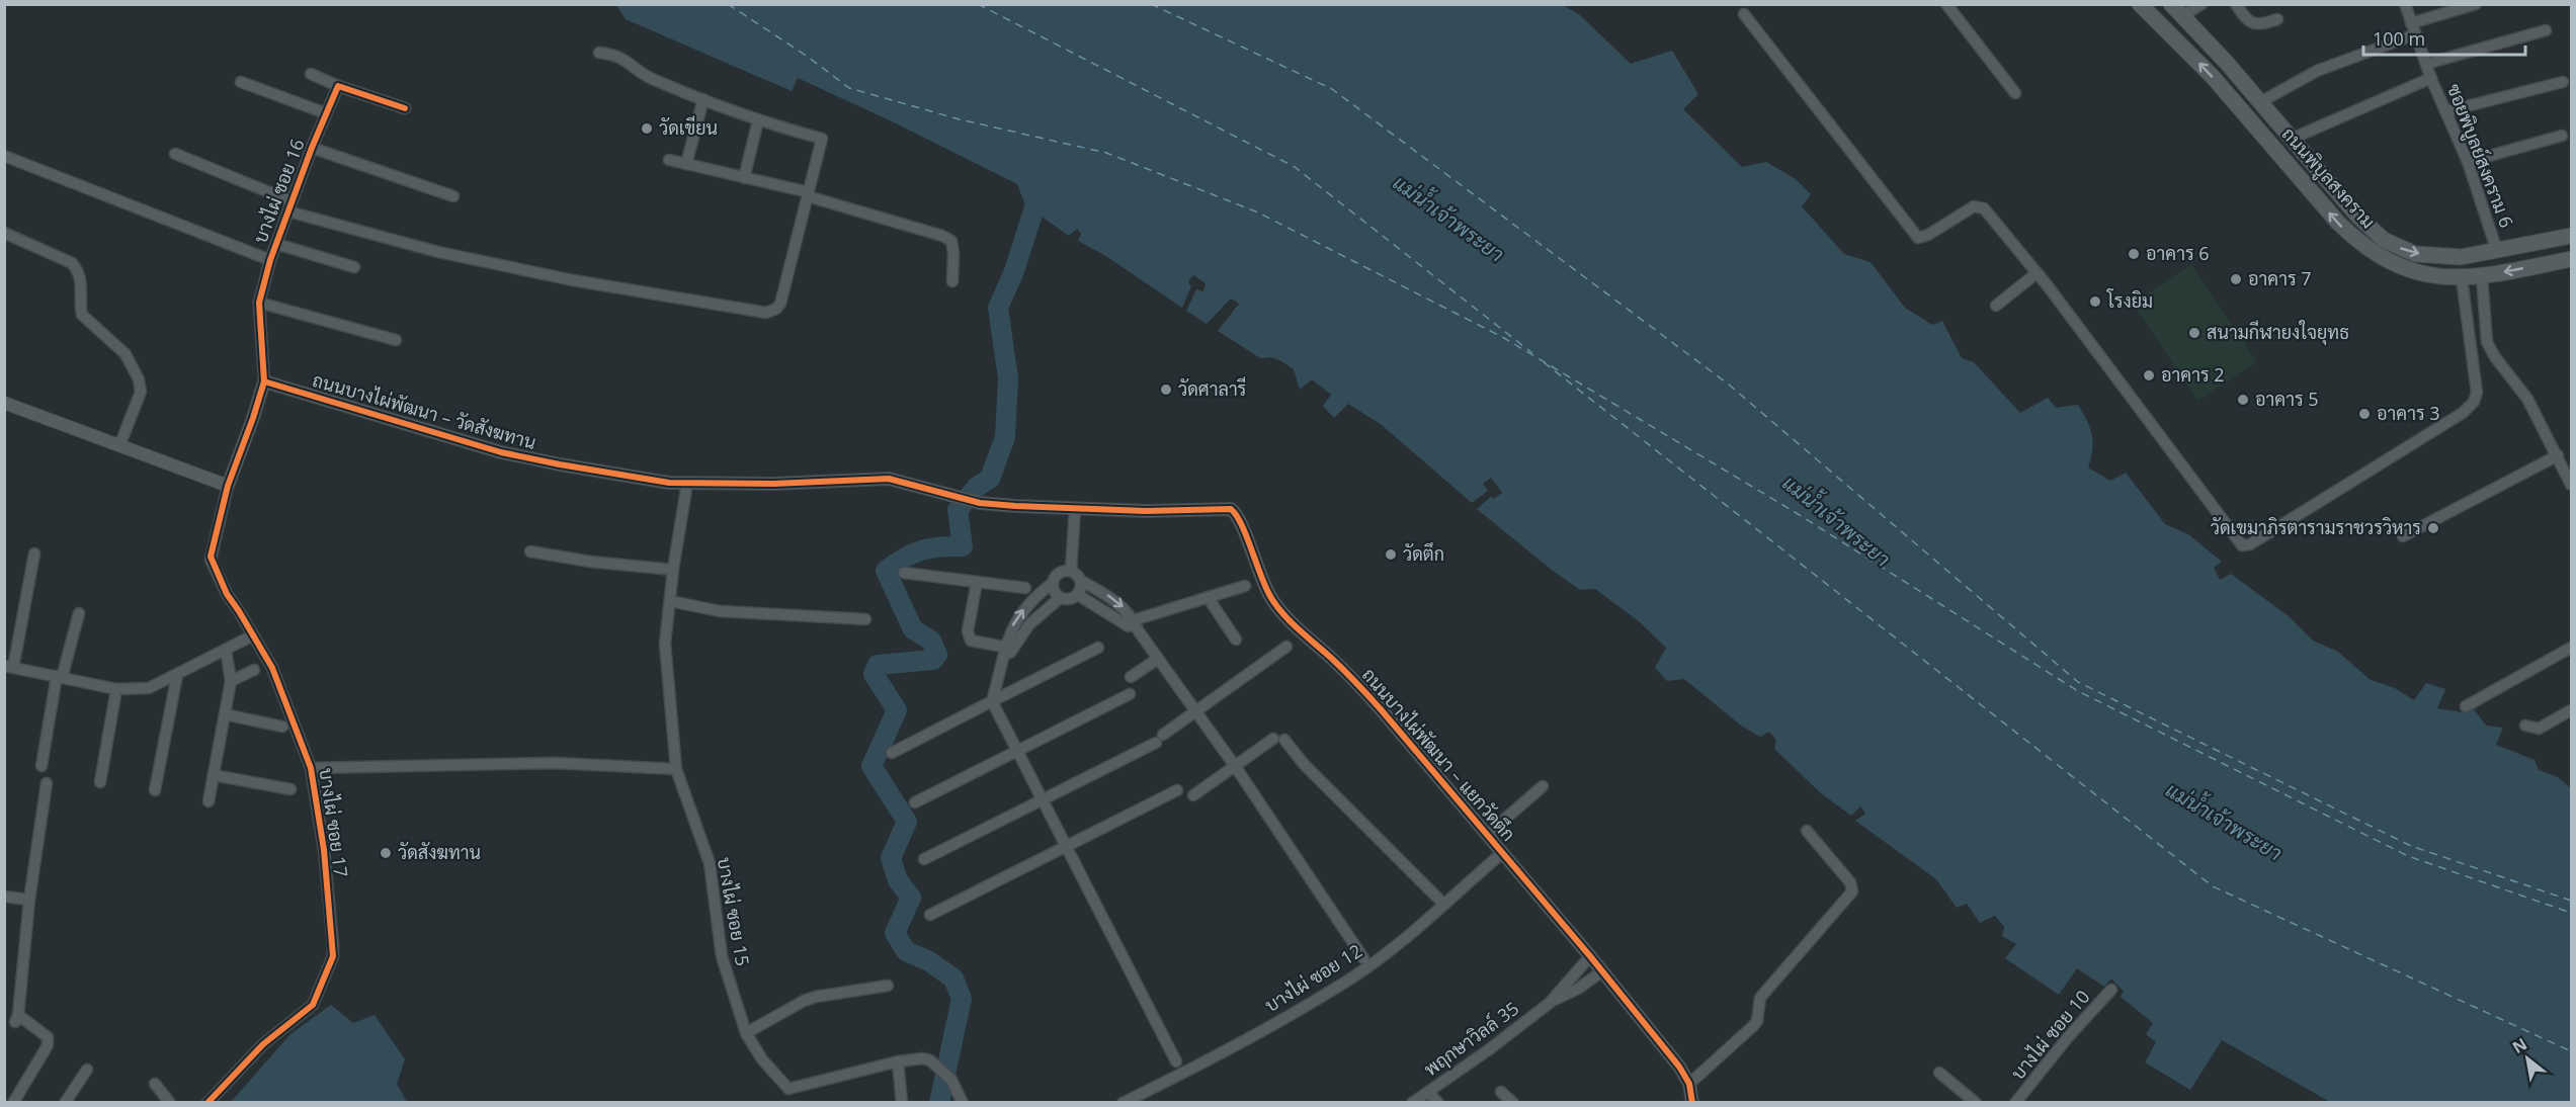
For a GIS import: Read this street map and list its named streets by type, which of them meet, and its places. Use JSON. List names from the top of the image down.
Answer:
{
  "streets": {
    "main road": ["ถนนพิบูลสงคราม"],
    "street": [
      "ซอยพิบูลย์สงคราม 6",
      "บางไผ่ ซอย 16",
      "ถนนบางไผ่พัฒนา – วัดสังฆทาน",
      "ถนนบางไผ่พัฒนา – แยกวัดตึก",
      "บางไผ่ ซอย 17",
      "บางไผ่ ซอย 15",
      "บางไผ่ ซอย 12",
      "บางไผ่ ซอย 10",
      "พฤกษาวิลล์ 35"
    ]
  },
  "crossings": [
    ["ซอยพิบูลย์สงคราม 6", "ถนนพิบูลสงคราม"],
    ["บางไผ่ ซอย 16", "ถนนบางไผ่พัฒนา – วัดสังฆทาน"],
    ["ถนนบางไผ่พัฒนา – วัดสังฆทาน", "ถนนบางไผ่พัฒนา – แยกวัดตึก"],
    ["ถนนบางไผ่พัฒนา – วัดสังฆทาน", "บางไผ่ ซอย 15"],
    ["ถนนบางไผ่พัฒนา – แยกวัดตึก", "บางไผ่ ซอย 15"],
    ["ถนนบางไผ่พัฒนา – แยกวัดตึก", "บางไผ่ ซอย 12"],
    ["ถนนบางไผ่พัฒนา – แยกวัดตึก", "พฤกษาวิลล์ 35"]
  ],
  "water": ["แม่น้ำเจ้าพระยา"],
  "places": [
    "วัดเขียน",
    "อาคาร 6",
    "อาคาร 7",
    "โรงยิม",
    "สนามกีฬายงใจยุทธ",
    "อาคาร 2",
    "วัดศาลารี",
    "อาคาร 5",
    "อาคาร 3",
    "วัดเขมาภิรตารามราชวรวิหาร",
    "วัดตึก",
    "วัดสังฆทาน"
  ],
  "scale_bar": "100 m",
  "north": "top left"
}
